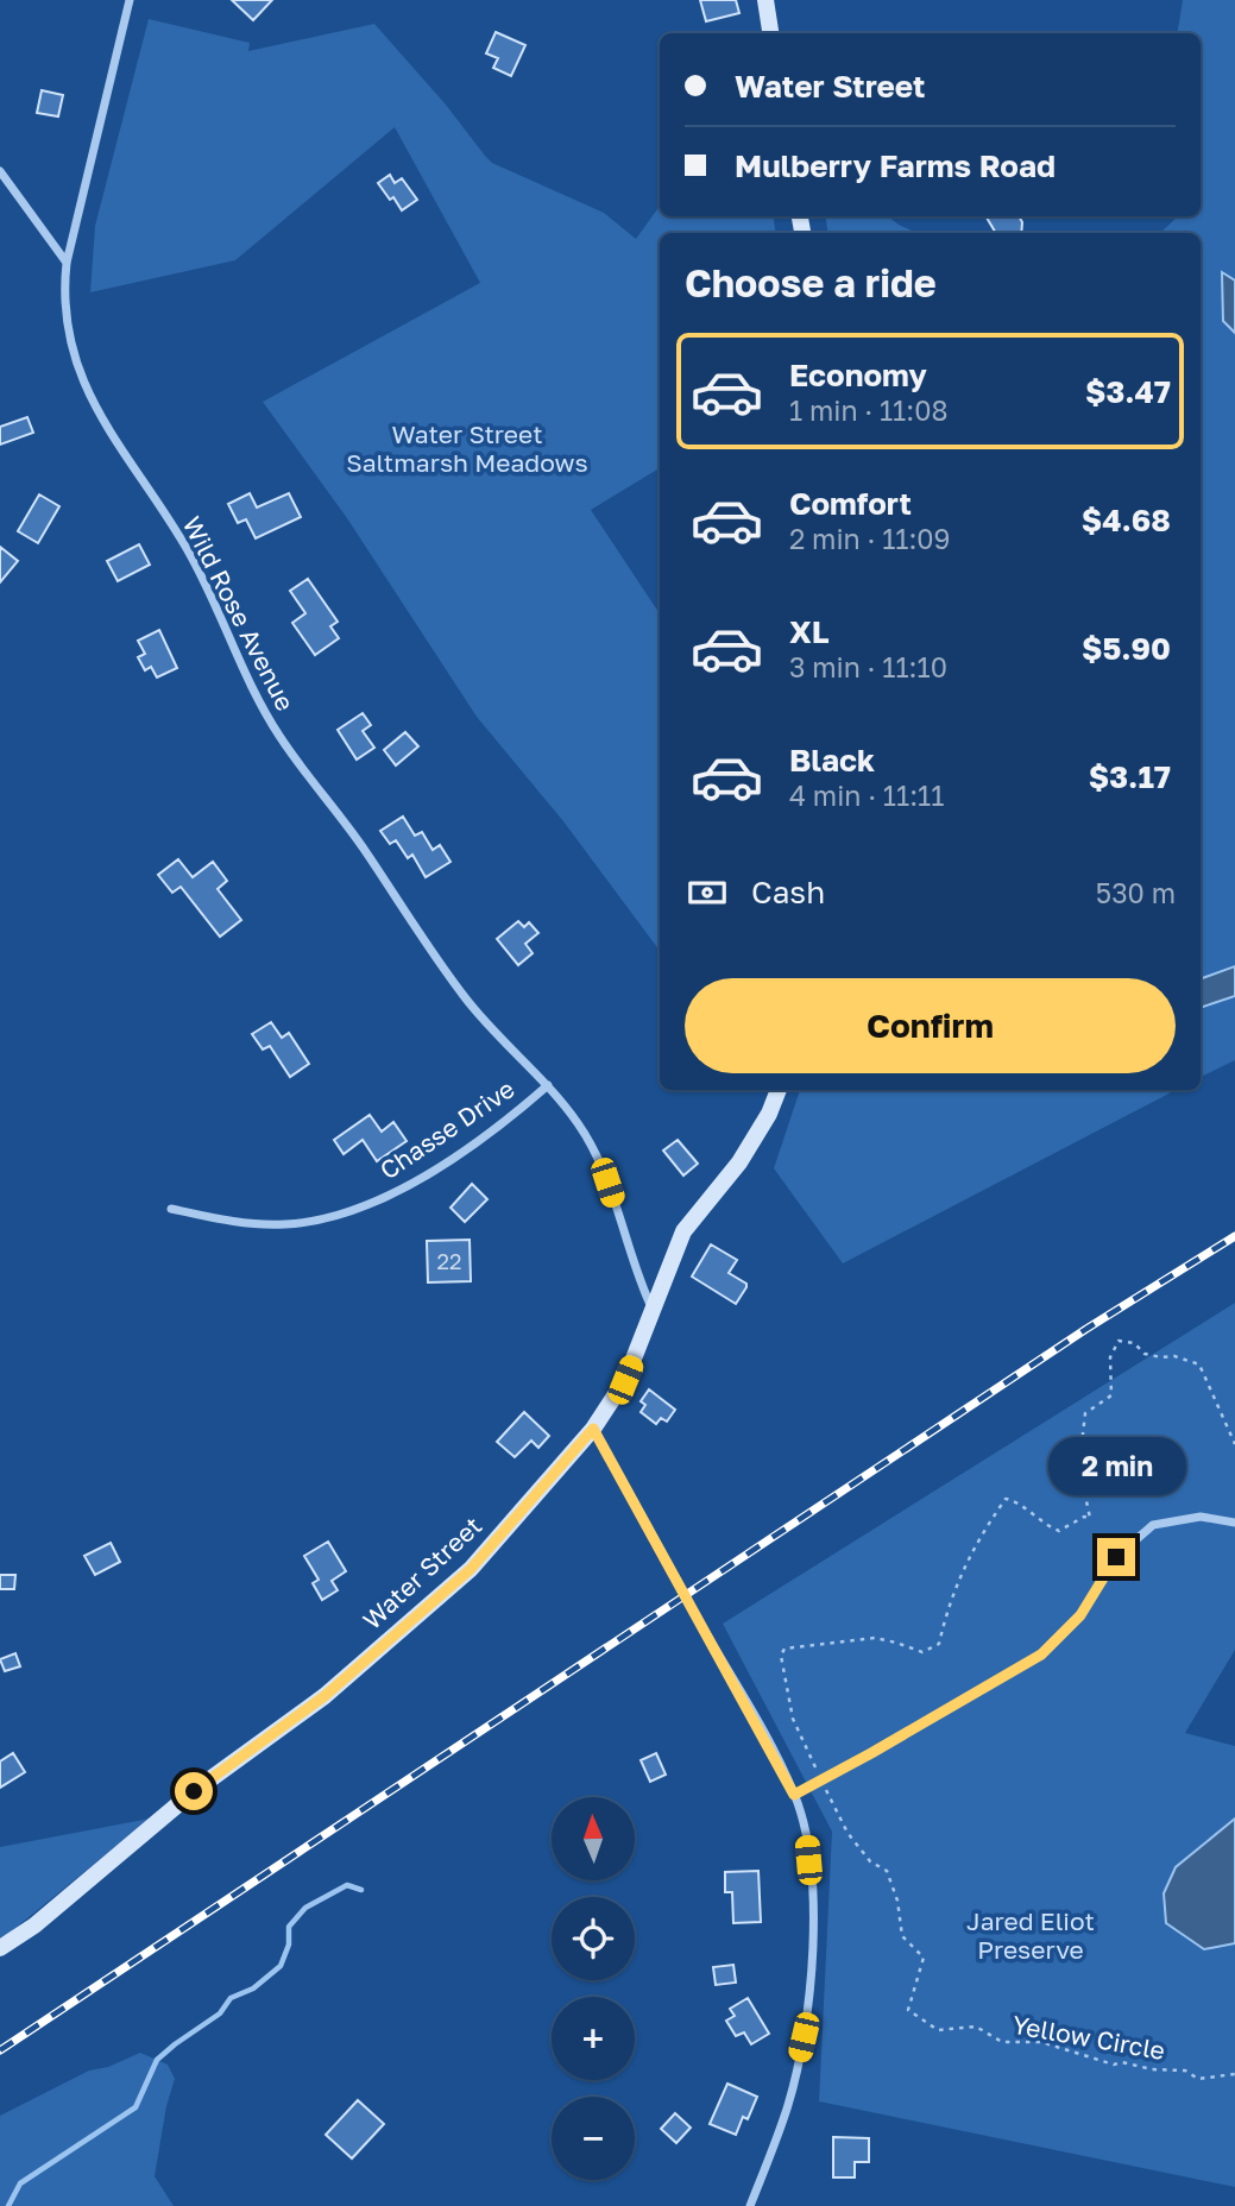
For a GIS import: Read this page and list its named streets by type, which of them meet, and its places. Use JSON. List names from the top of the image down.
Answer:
{
  "streets": {
    "main road": ["Water Street"],
    "street": ["Wild Rose Avenue", "Chasse Drive"],
    "path": ["Yellow Circle"]
  },
  "crossings": [
    ["Wild Rose Avenue", "Chasse Drive"],
    ["Wild Rose Avenue", "Water Street"]
  ],
  "parks": ["Water Street Saltmarsh Meadows", "Jared Eliot Preserve"],
  "house_numbers": ["22"],
  "north": "top",
  "page": {
    "banner": ["Water Street", "Mulberry Farms Road"],
    "heading": "Choose a ride",
    "list": [
      {
        "name": "Economy",
        "note": "1 min · 11:08",
        "value": "$3.47"
      },
      {
        "name": "Comfort",
        "note": "2 min · 11:09",
        "value": "$4.68"
      },
      {
        "name": "XL",
        "note": "3 min · 11:10",
        "value": "$5.90"
      },
      {
        "name": "Black",
        "note": "4 min · 11:11",
        "value": "$3.17"
      }
    ],
    "pay": ["Cash", "530 m"],
    "buttons": "Confirm",
    "bubble": "2 min",
    "map_buttons": ["+", "−"]
  }
}
